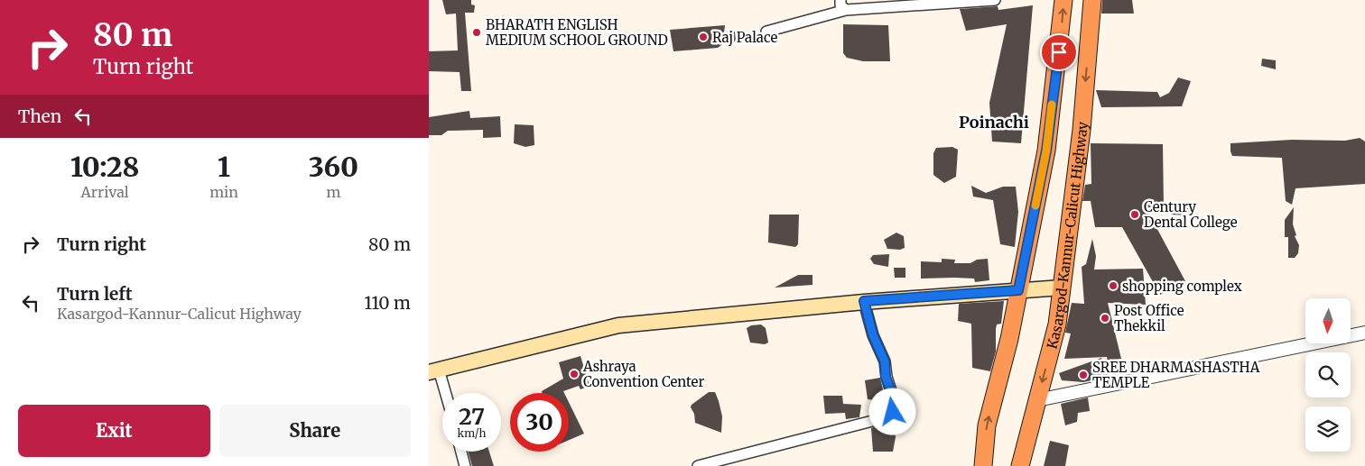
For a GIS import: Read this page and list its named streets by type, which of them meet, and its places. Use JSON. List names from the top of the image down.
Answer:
{
  "streets": {
    "highway": ["Kasargod-Kannur-Calicut Highway"]
  },
  "districts": ["Poinachi"],
  "places": [
    "BHARATH ENGLISH MEDIUM SCHOOL GROUND",
    "Raj Palace",
    "Century Dental College",
    "shopping complex",
    "Post Office Thekkil",
    "Ashraya Convention Center",
    "SREE DHARMASHASTHA TEMPLE"
  ],
  "north": "bottom",
  "page": {
    "turn": ["80 m", "Turn right"],
    "then": "Then",
    "eta": [
      "10:28",
      "Arrival",
      "1",
      "min",
      "360",
      "m"
    ],
    "list": [
      {
        "name": "Turn right",
        "value": "80 m"
      },
      {
        "name": "Turn left",
        "note": "Kasargod-Kannur-Calicut Highway",
        "value": "110 m"
      }
    ],
    "speed": "27 km/h",
    "limit": "30",
    "buttons": ["Exit", "Share"]
  }
}
